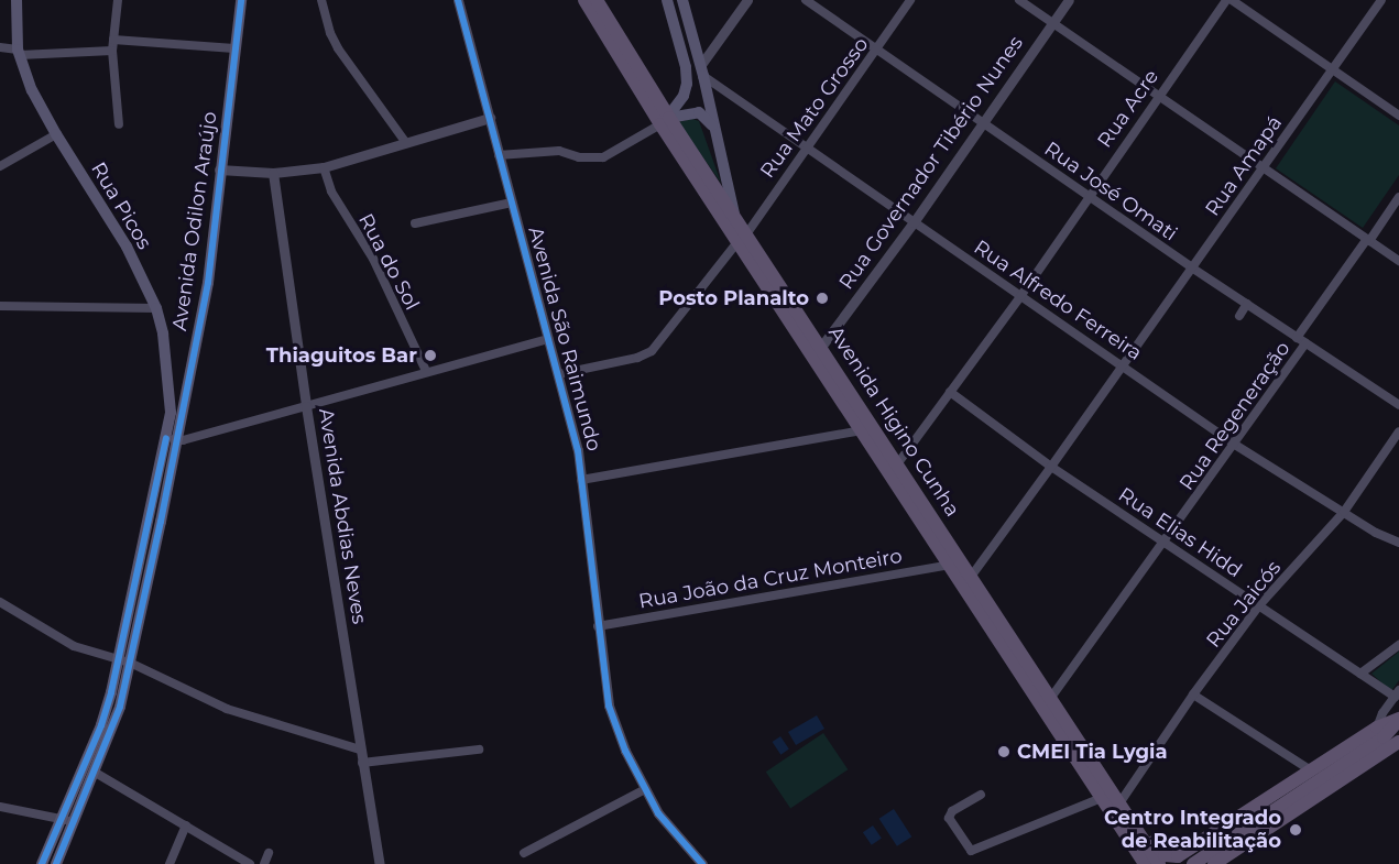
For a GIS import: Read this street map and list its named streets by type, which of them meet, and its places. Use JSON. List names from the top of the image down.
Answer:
{
  "streets": {
    "main road": ["Rua Picos", "Avenida Odilon Araújo", "Avenida Higino Cunha"],
    "street": [
      "Rua Mato Grosso",
      "Rua Acre",
      "Rua Governador Tibério Nunes",
      "Rua Amapá",
      "Rua José Omati",
      "Rua do Sol",
      "Rua Alfredo Ferreira",
      "Avenida São Raimundo",
      "Rua Regeneração",
      "Avenida Abdias Neves",
      "Rua Elias Hidd",
      "Rua João da Cruz Monteiro",
      "Rua Jaicós"
    ]
  },
  "crossings": [
    ["Rua Mato Grosso", "Rua José Omati"],
    ["Rua Mato Grosso", "Rua Alfredo Ferreira"],
    ["Rua Mato Grosso", "Avenida São Raimundo"],
    ["Rua Mato Grosso", "Avenida Higino Cunha"],
    ["Rua Acre", "Rua José Omati"],
    ["Rua Acre", "Rua Alfredo Ferreira"],
    ["Rua Acre", "Avenida Higino Cunha"],
    ["Rua Acre", "Rua Elias Hidd"],
    ["Rua Governador Tibério Nunes", "Rua José Omati"],
    ["Rua Governador Tibério Nunes", "Rua Alfredo Ferreira"],
    ["Rua Governador Tibério Nunes", "Avenida Higino Cunha"],
    ["Rua Amapá", "Rua José Omati"],
    ["Rua Amapá", "Rua Alfredo Ferreira"],
    ["Rua Amapá", "Avenida Higino Cunha"],
    ["Rua Amapá", "Rua Elias Hidd"],
    ["Rua José Omati", "Rua Regeneração"],
    ["Rua Picos", "Avenida Odilon Araújo"],
    ["Rua Alfredo Ferreira", "Rua Regeneração"],
    ["Rua Alfredo Ferreira", "Rua Jaicós"],
    ["Avenida São Raimundo", "Rua João da Cruz Monteiro"],
    ["Rua Regeneração", "Avenida Higino Cunha"],
    ["Rua Regeneração", "Rua Elias Hidd"],
    ["Avenida Higino Cunha", "Rua João da Cruz Monteiro"],
    ["Avenida Higino Cunha", "Rua Jaicós"],
    ["Rua Elias Hidd", "Rua Jaicós"]
  ],
  "places": [
    "Posto Planalto",
    "Thiaguitos Bar",
    "CMEI Tia Lygia",
    "Centro Integrado de Reabilitação"
  ]
}
